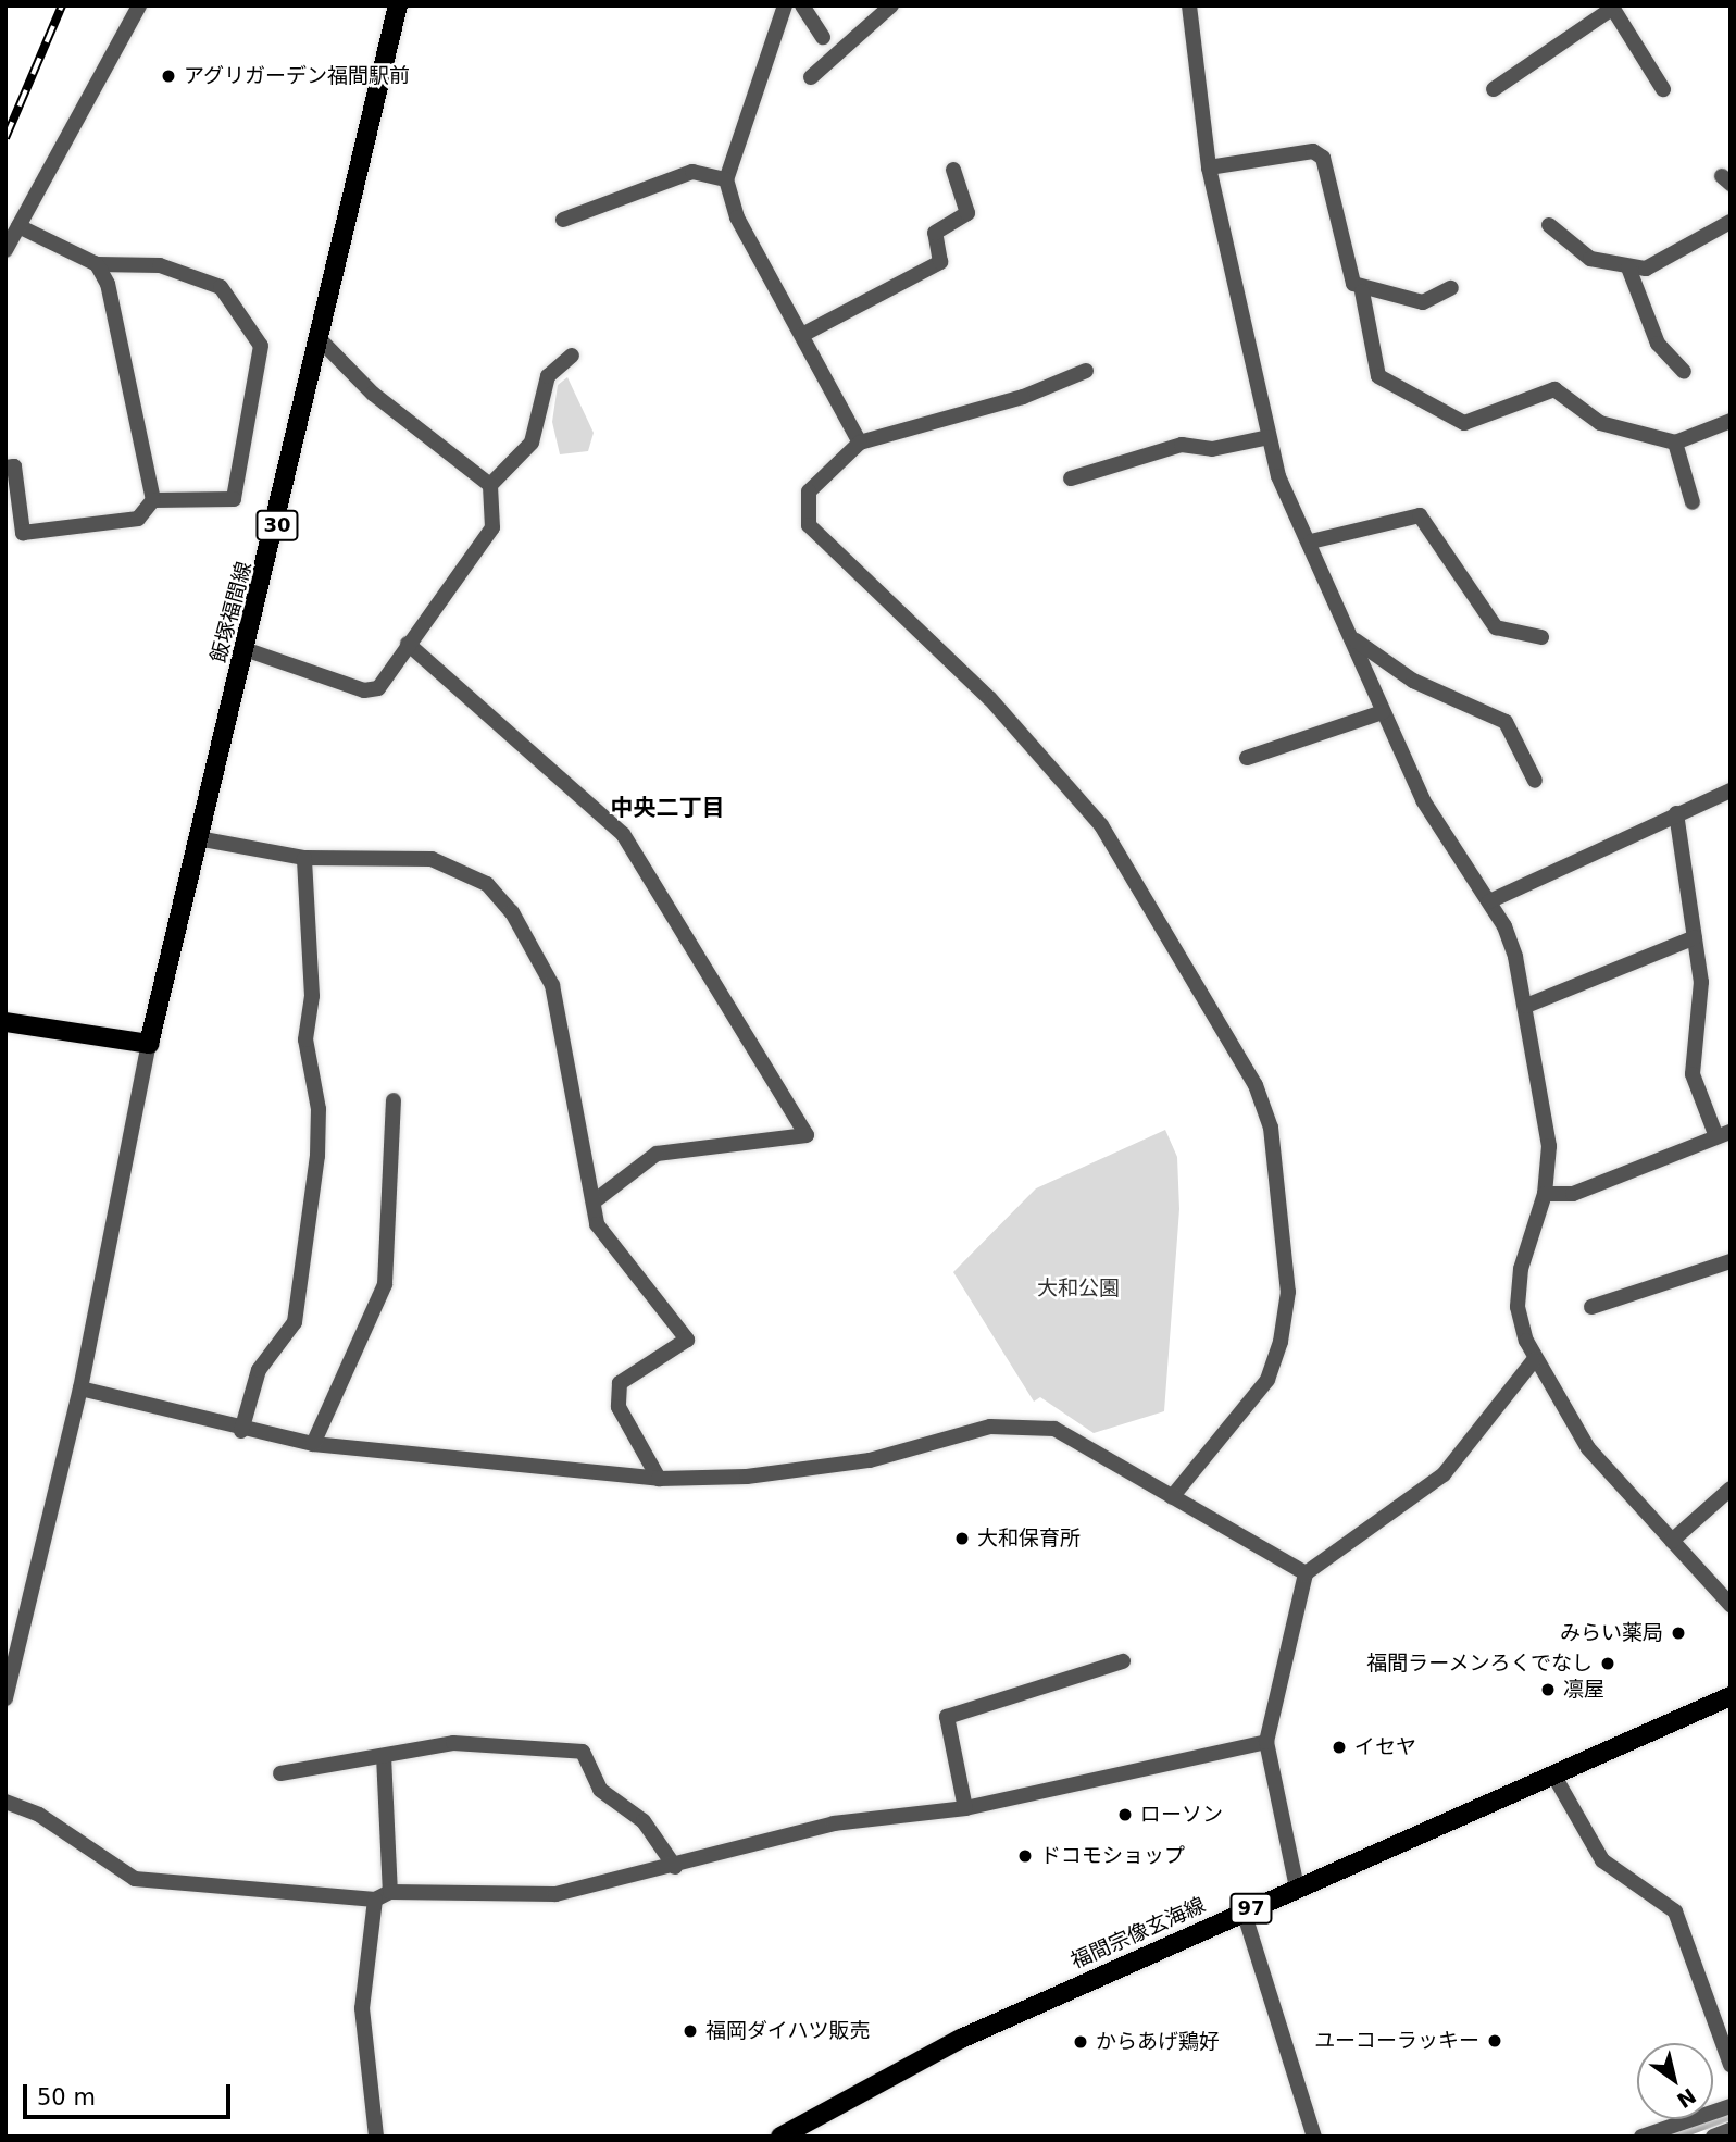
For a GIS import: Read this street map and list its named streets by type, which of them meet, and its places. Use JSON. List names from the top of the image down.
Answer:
{
  "streets": {
    "main road": [
      "30",
      "飯塚福間線",
      "97",
      "福間宗像玄海線"
    ]
  },
  "districts": ["中央二丁目"],
  "parks": ["大和公園"],
  "places": [
    "アグリガーデン福間駅前",
    "大和保育所",
    "みらい薬局",
    "福間ラーメンろくでなし",
    "凛屋",
    "イセヤ",
    "ローソン",
    "ドコモショップ",
    "福岡ダイハツ販売",
    "ユーコーラッキー",
    "からあげ鶏好"
  ],
  "scale_bar": "50 m",
  "north": "bottom right"
}
